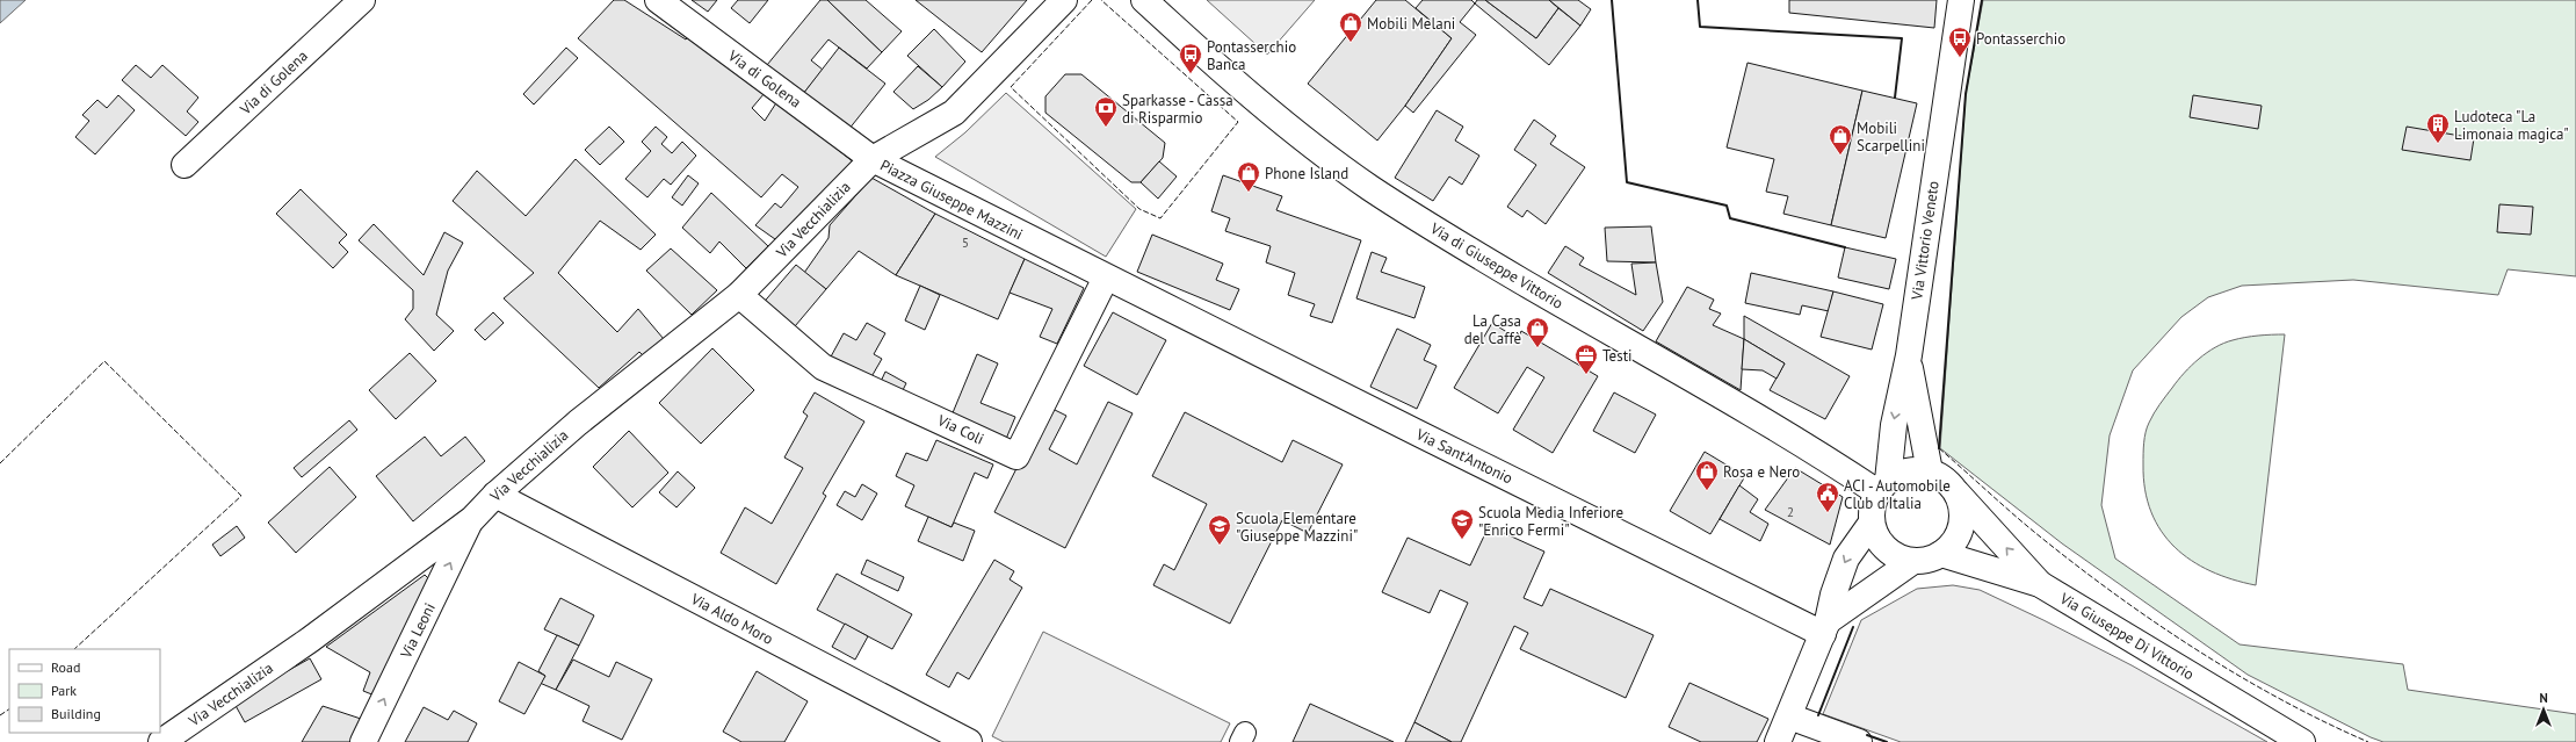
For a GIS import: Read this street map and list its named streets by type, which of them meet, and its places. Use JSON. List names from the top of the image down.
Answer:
{
  "streets": {
    "street": [
      "Via di Golena",
      "Piazza Giuseppe Mazzini",
      "Via Vecchializia",
      "Via Vittorio Veneto",
      "Via di Giuseppe Vittorio",
      "Via Coli",
      "Via Sant'Antonio",
      "Via Aldo Moro",
      "Via Leoni",
      "Via Giuseppe Di Vittorio"
    ]
  },
  "crossings": [
    ["Via di Golena", "Piazza Giuseppe Mazzini"],
    ["Via di Golena", "Via Vecchializia"],
    ["Piazza Giuseppe Mazzini", "Via Vecchializia"],
    ["Piazza Giuseppe Mazzini", "Via Coli"],
    ["Piazza Giuseppe Mazzini", "Via Sant'Antonio"],
    ["Via Vecchializia", "Via Coli"],
    ["Via Vecchializia", "Via Aldo Moro"],
    ["Via Vecchializia", "Via Leoni"],
    ["Via Vittorio Veneto", "Via di Giuseppe Vittorio"],
    ["Via Vittorio Veneto", "Via Giuseppe Di Vittorio"],
    ["Via di Giuseppe Vittorio", "Via Giuseppe Di Vittorio"],
    ["Via Coli", "Via Sant'Antonio"]
  ],
  "one_way": ["Via Leoni"],
  "places": {
    "shop": [
      "Mobili Melani",
      "Mobili Scarpellini",
      "Phone Island",
      "La Casa del Caffè",
      "Rosa e Nero"
    ],
    "bus stop": ["Pontasserchio", "Pontasserchio Banca"],
    "bank": ["Sparkasse - Cassa di Risparmio"],
    "building": ["Ludoteca \"La Limonaia magica\""],
    "office": ["Testi"],
    "public building": ["ACI - Automobile Club d'Italia"],
    "school or university": ["Scuola Media Inferiore \"Enrico Fermi\"", "Scuola Elementare \"Giuseppe Mazzini\""]
  },
  "house_numbers": ["5", "2"],
  "legend": ["Road", "Park", "Building"],
  "north": "top"
}
